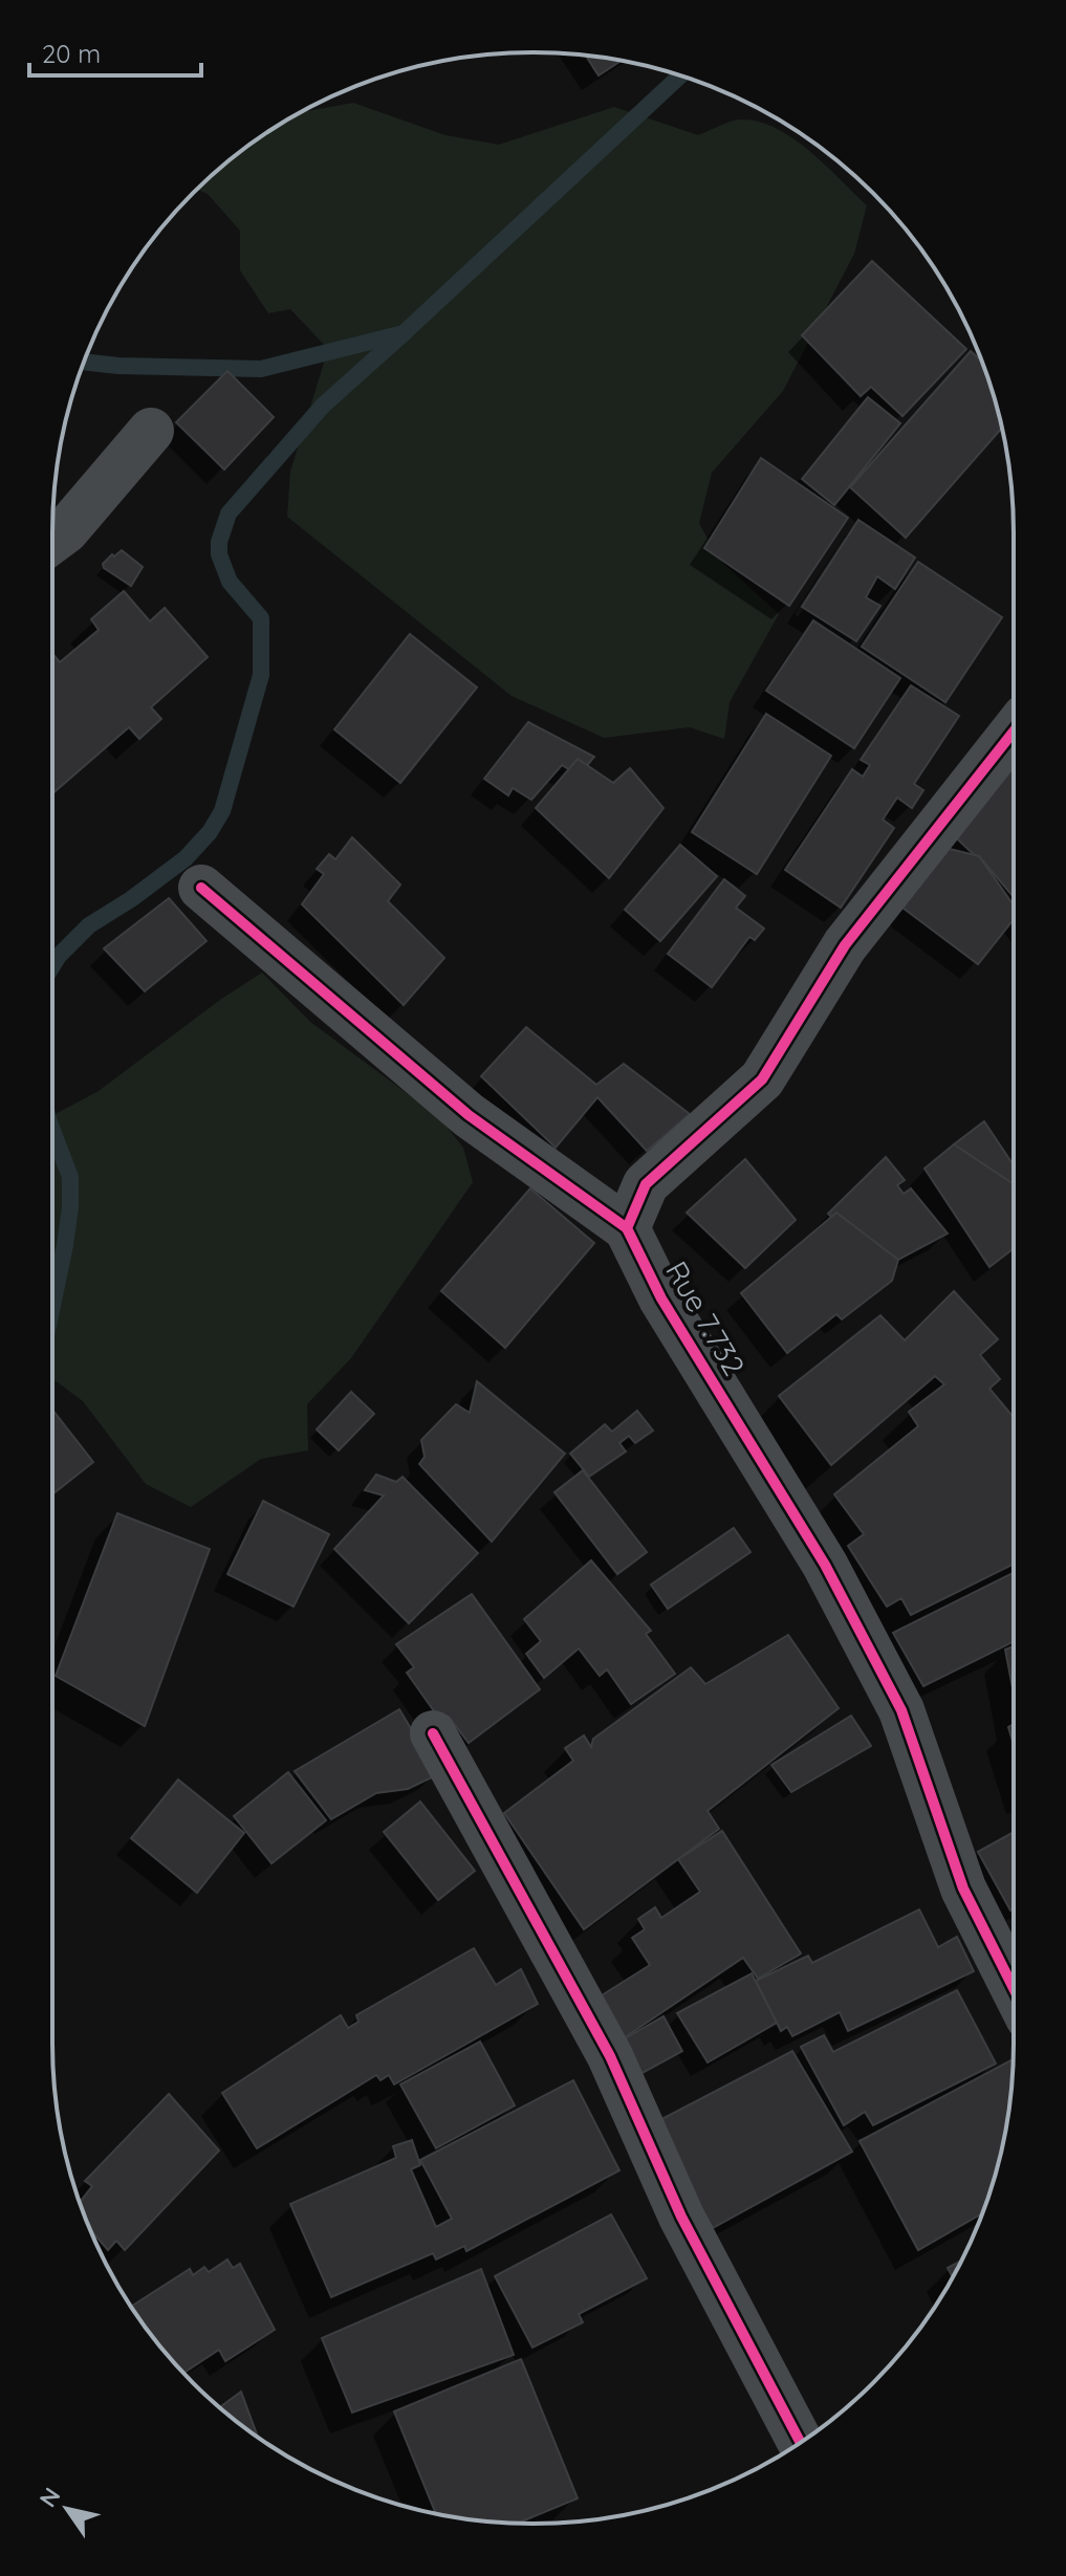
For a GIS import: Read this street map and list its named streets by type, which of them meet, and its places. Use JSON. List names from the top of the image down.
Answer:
{
  "streets": {
    "street": ["Rue 7.732"]
  },
  "scale_bar": "20 m",
  "north": "top left"
}
